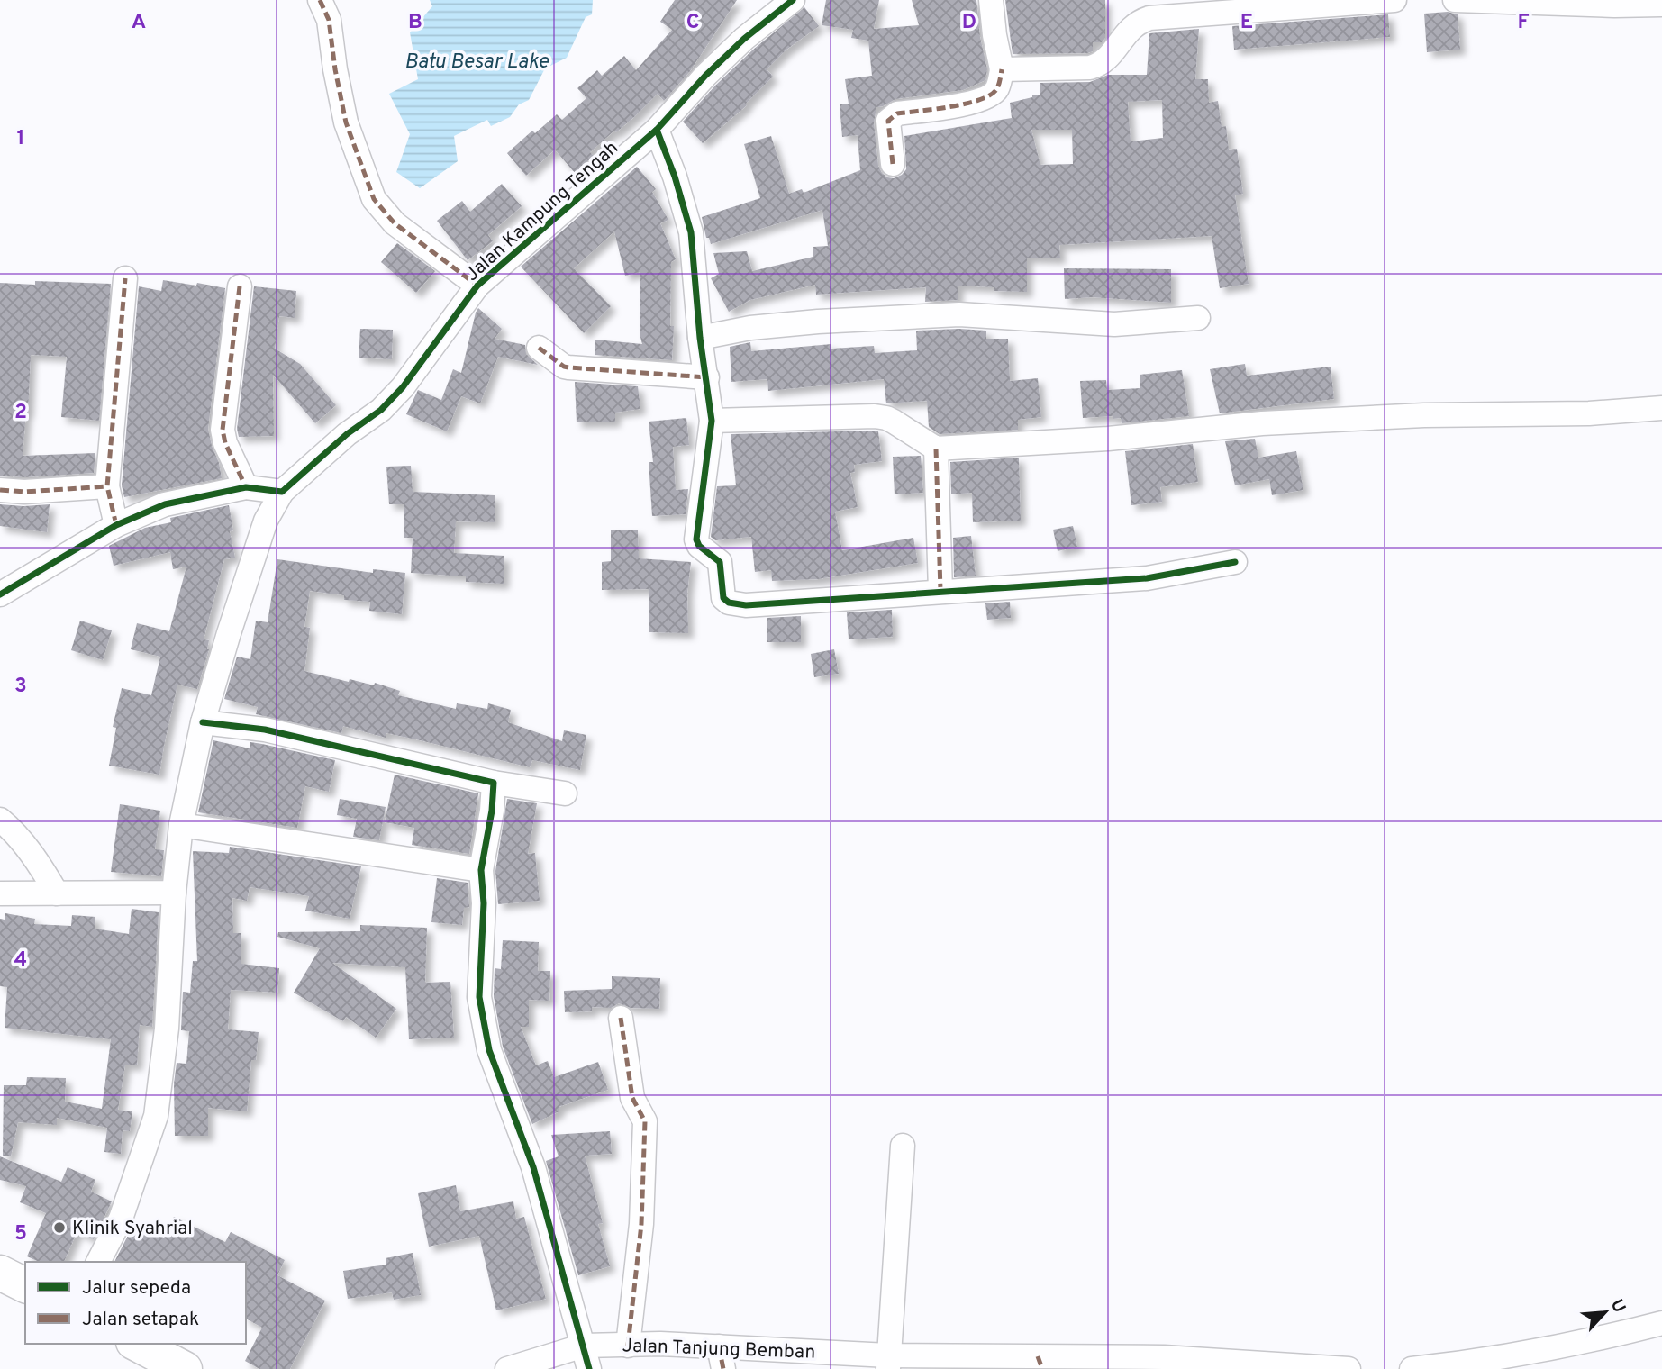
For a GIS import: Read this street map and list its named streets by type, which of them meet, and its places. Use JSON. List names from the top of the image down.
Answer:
{
  "streets": {
    "street": ["Jalan Kampung Tengah", "Jalan Tanjung Bemban"]
  },
  "water": ["Batu Besar Lake"],
  "places": ["Klinik Syahrial"],
  "legend": ["Jalur sepeda", "Jalan setapak"],
  "north": "top right",
  "grid": {
    "columns": [
      "A",
      "B",
      "C",
      "D",
      "E",
      "F"
    ],
    "rows": [
      "1",
      "2",
      "3",
      "4",
      "5"
    ]
  }
}
